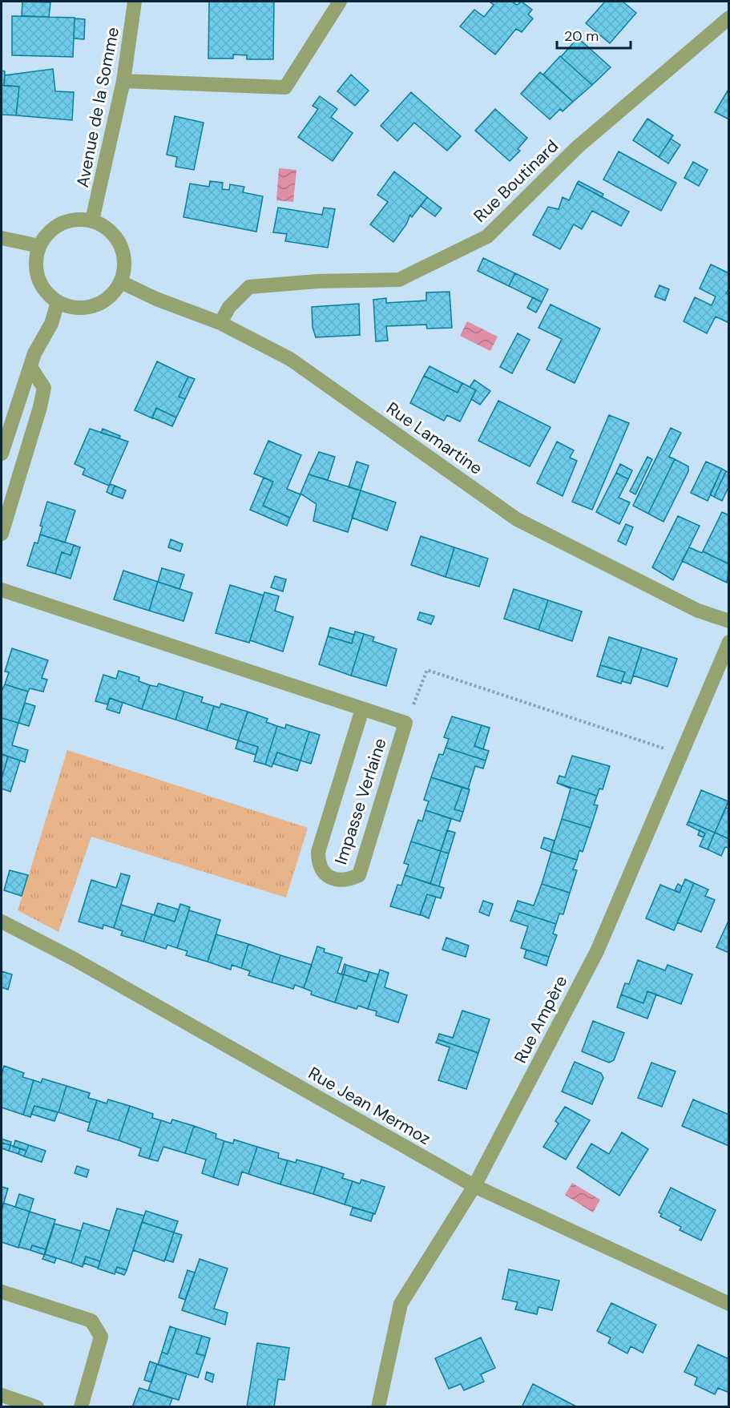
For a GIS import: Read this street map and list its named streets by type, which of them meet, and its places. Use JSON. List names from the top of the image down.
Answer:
{
  "streets": {
    "street": [
      "Avenue de la Somme",
      "Rue Boutinard",
      "Rue Lamartine",
      "Impasse Verlaine",
      "Rue Ampère",
      "Rue Jean Mermoz"
    ]
  },
  "crossings": [
    ["Avenue de la Somme", "Rue Lamartine"],
    ["Rue Boutinard", "Rue Lamartine"],
    ["Rue Ampère", "Rue Jean Mermoz"]
  ],
  "scale_bar": "20 m"
}
